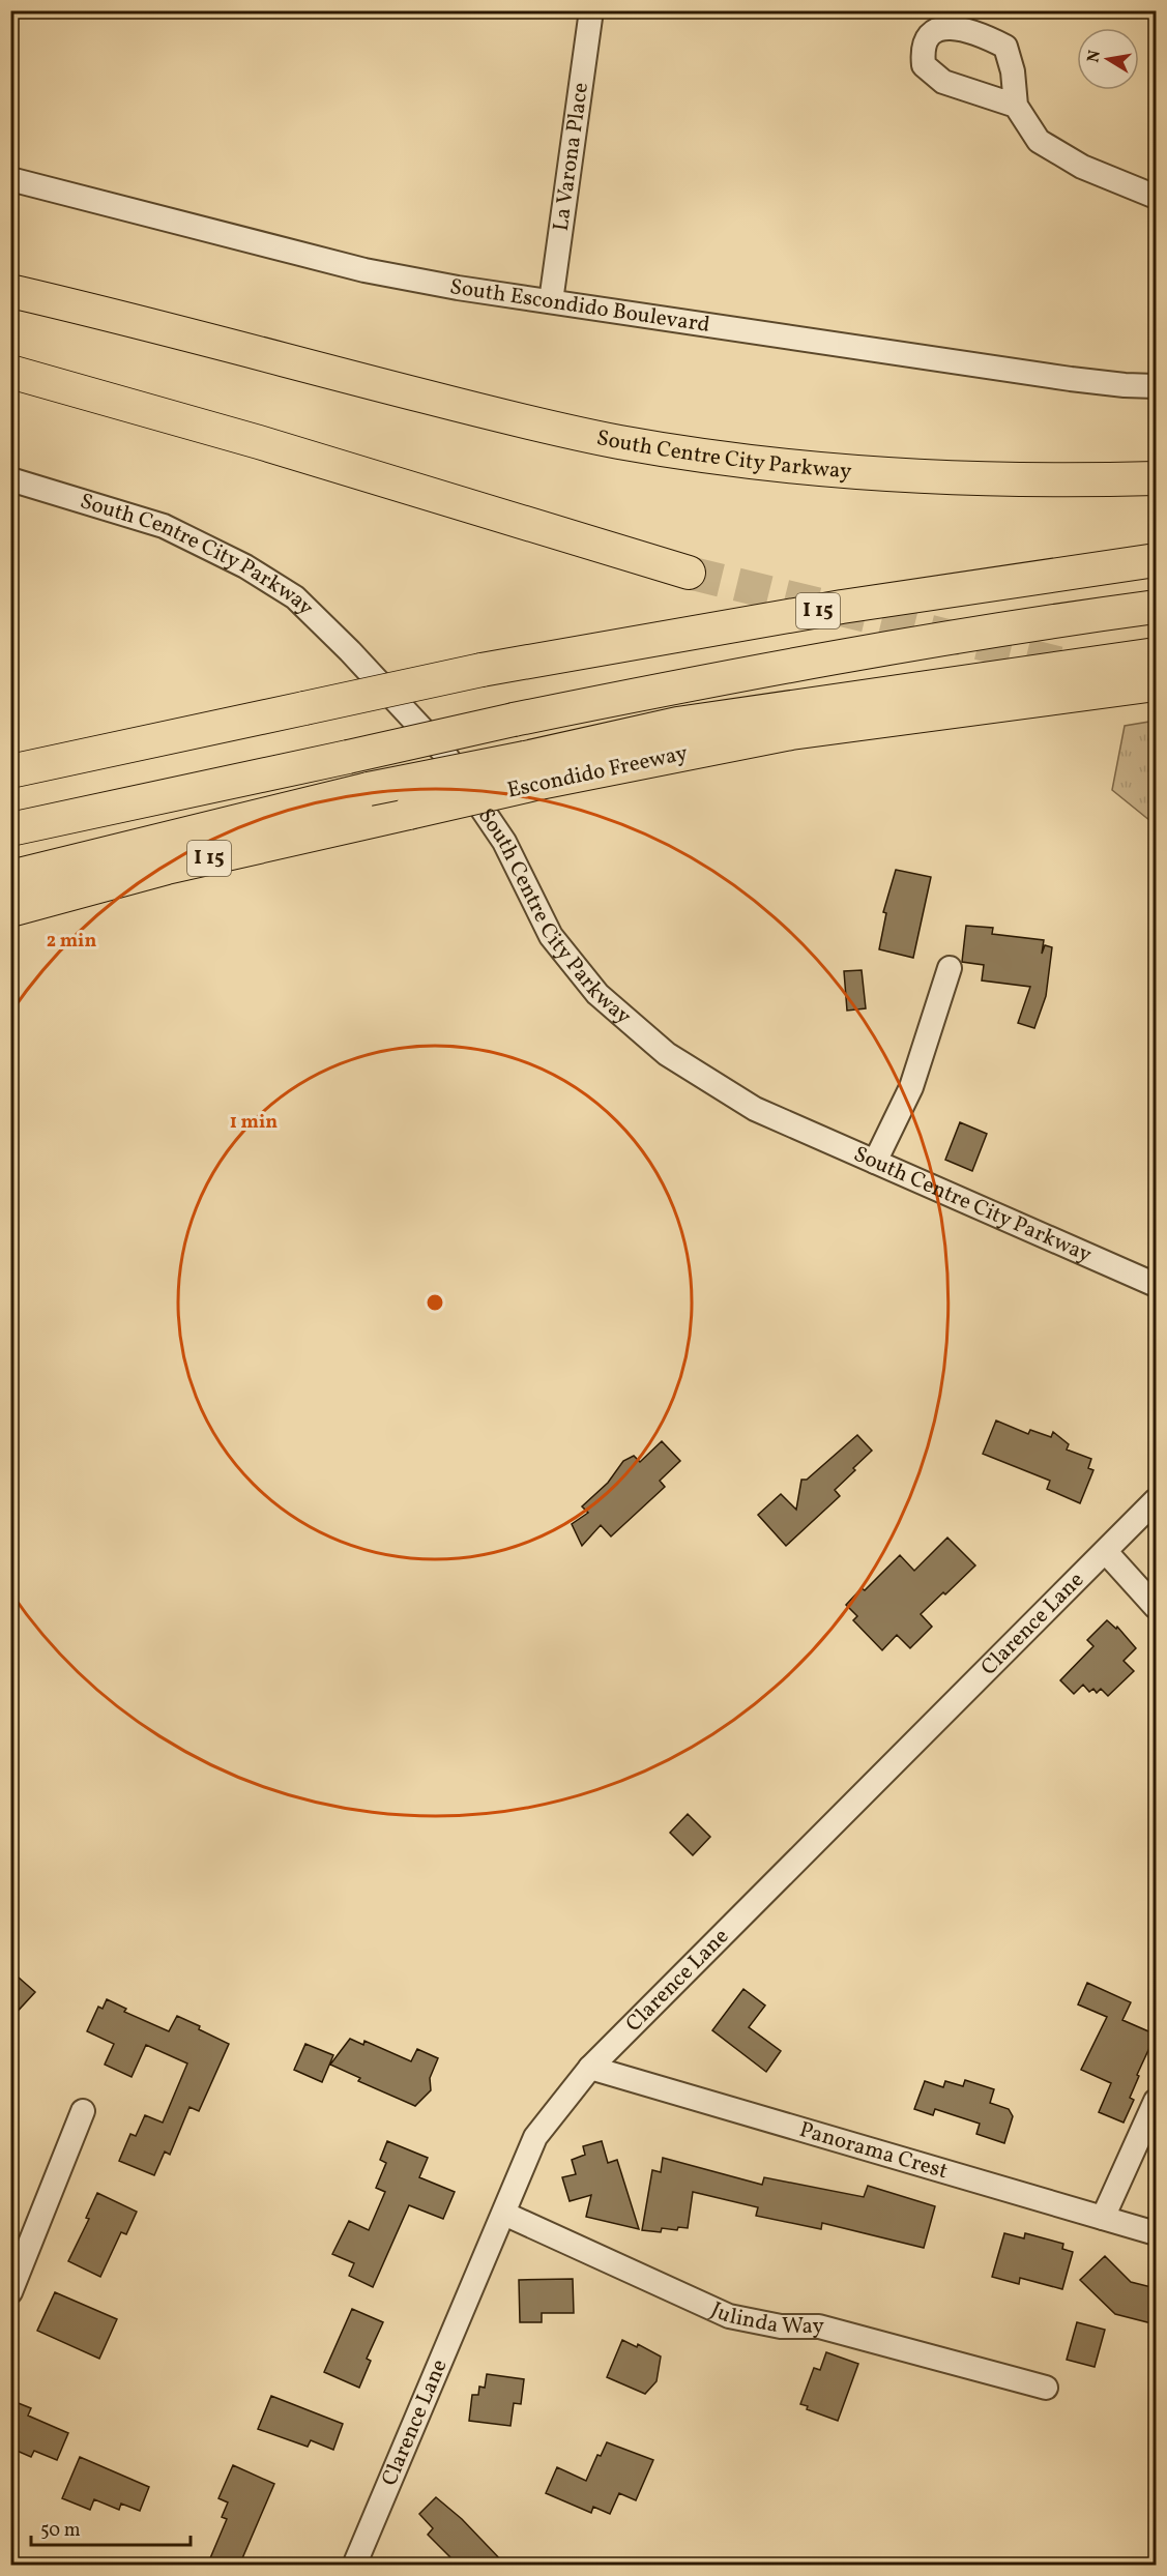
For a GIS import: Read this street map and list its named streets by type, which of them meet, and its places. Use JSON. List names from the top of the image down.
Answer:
{
  "streets": {
    "highway": ["South Centre City Parkway", "I 15", "Escondido Freeway"],
    "street": [
      "La Varona Place",
      "South Escondido Boulevard",
      "Clarence Lane",
      "Panorama Crest",
      "Julinda Way"
    ]
  },
  "crossings": [
    ["La Varona Place", "South Escondido Boulevard"],
    ["Clarence Lane", "Panorama Crest"],
    ["Clarence Lane", "Julinda Way"]
  ],
  "scale_bar": "50 m",
  "north": "left",
  "rings": ["2 min", "1 min"]
}
